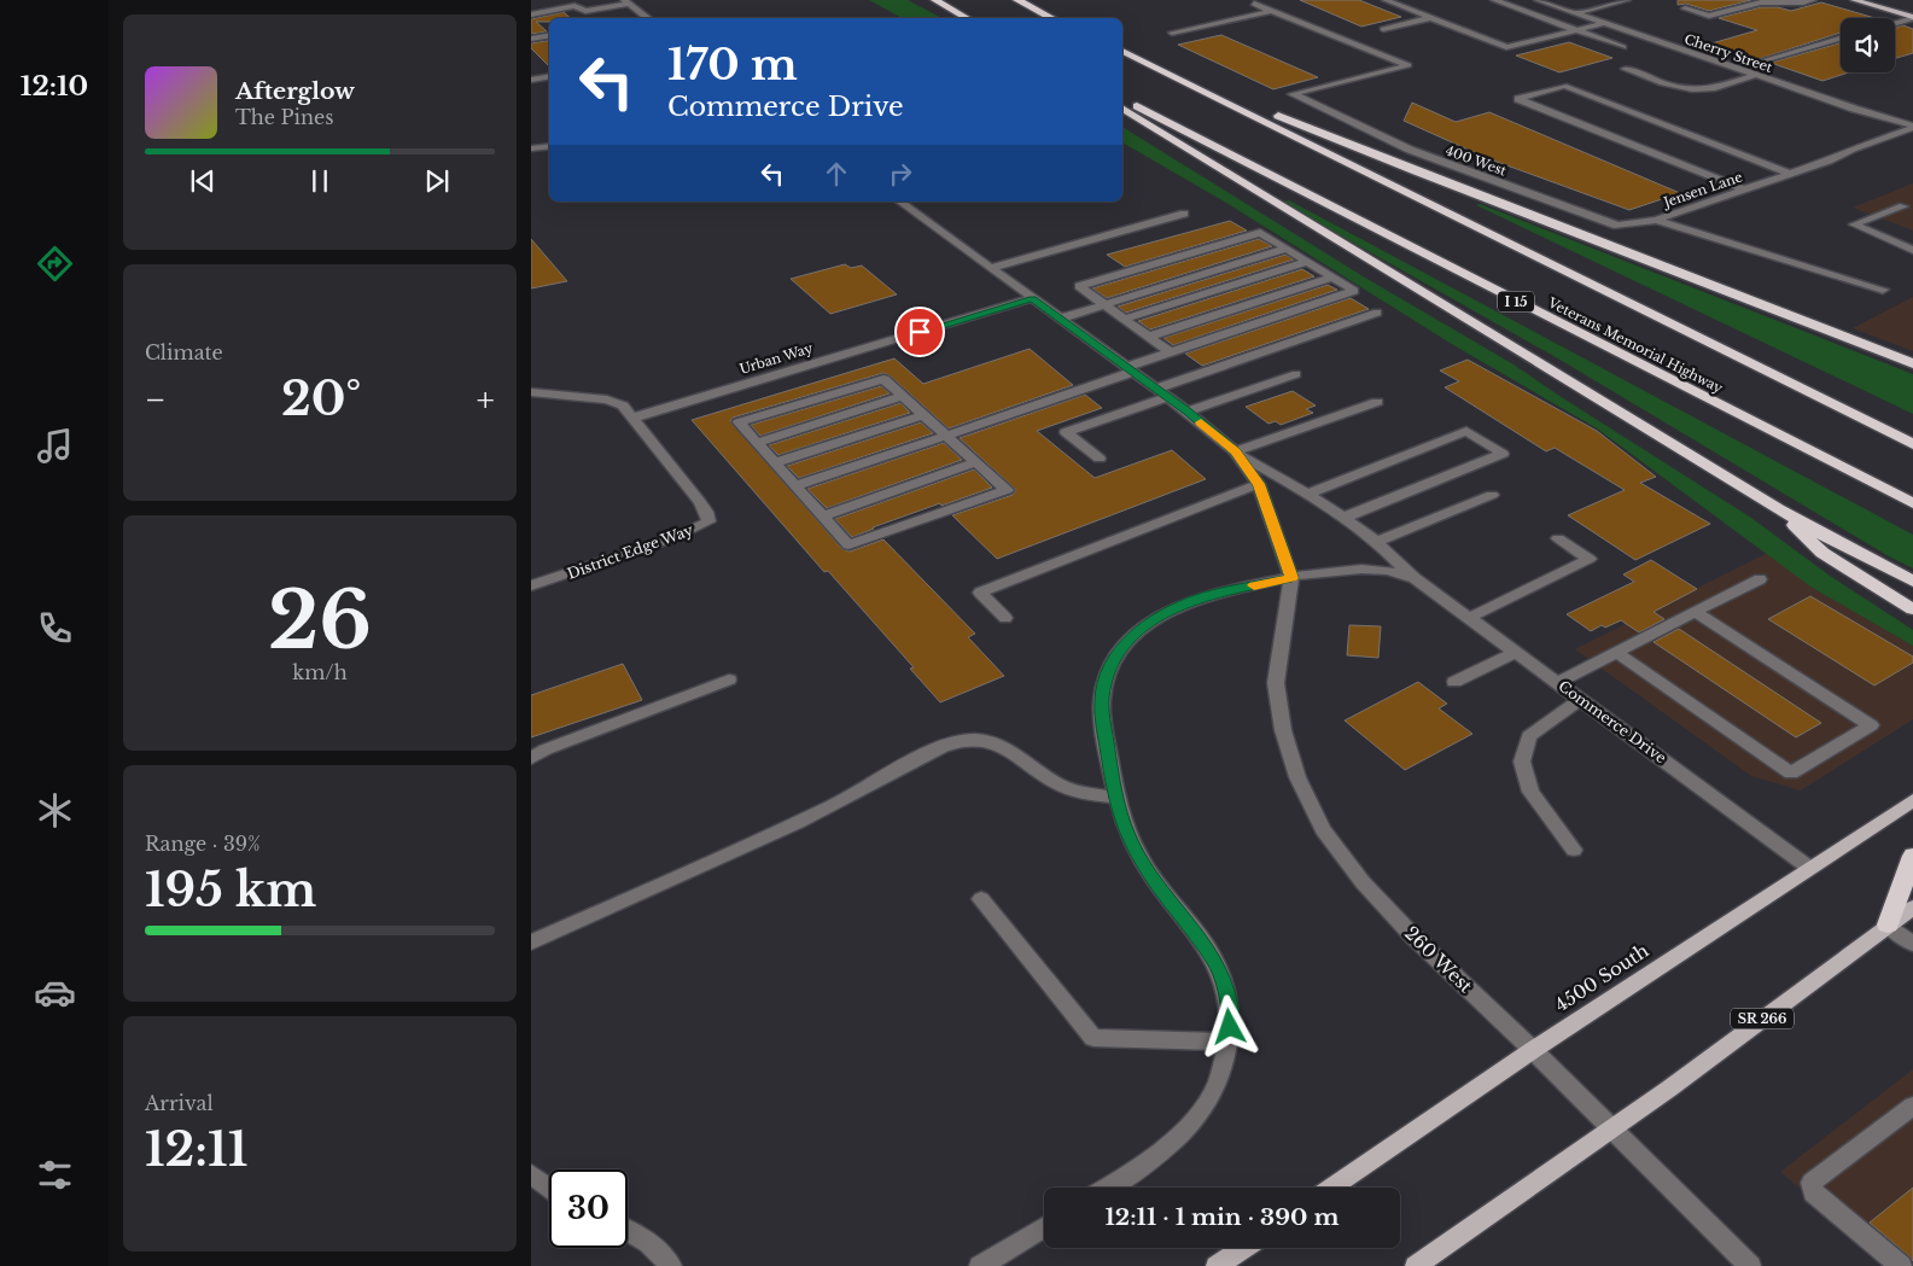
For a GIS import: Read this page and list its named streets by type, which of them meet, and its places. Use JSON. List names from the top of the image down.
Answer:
{
  "streets": {
    "highway": ["I 15", "Veterans Memorial Highway"],
    "main road": ["4500 South", "SR 266"],
    "street": [
      "Cherry Street",
      "400 West",
      "Jensen Lane",
      "Urban Way",
      "District Edge Way",
      "Commerce Drive",
      "260 West"
    ]
  },
  "crossings": [
    ["Cherry Street", "Jensen Lane"],
    ["400 West", "Jensen Lane"],
    ["Urban Way", "District Edge Way"],
    ["Urban Way", "Commerce Drive"],
    ["Commerce Drive", "260 West"],
    ["Commerce Drive", "4500 South"],
    ["260 West", "4500 South"],
    ["260 West", "SR 266"]
  ],
  "page": {
    "tabs": "12:10",
    "turn": ["170 m", "Commerce Drive"],
    "song": ["Afterglow", "The Pines"],
    "tile": [
      "Climate",
      ["26", "km/h"],
      ["Range · 39%", "195 km"],
      ["Arrival", "12:11"]
    ],
    "heat": ["−", "20°", "+"],
    "limit": "30",
    "trip": "12:11 · 1 min · 390 m"
  }
}
